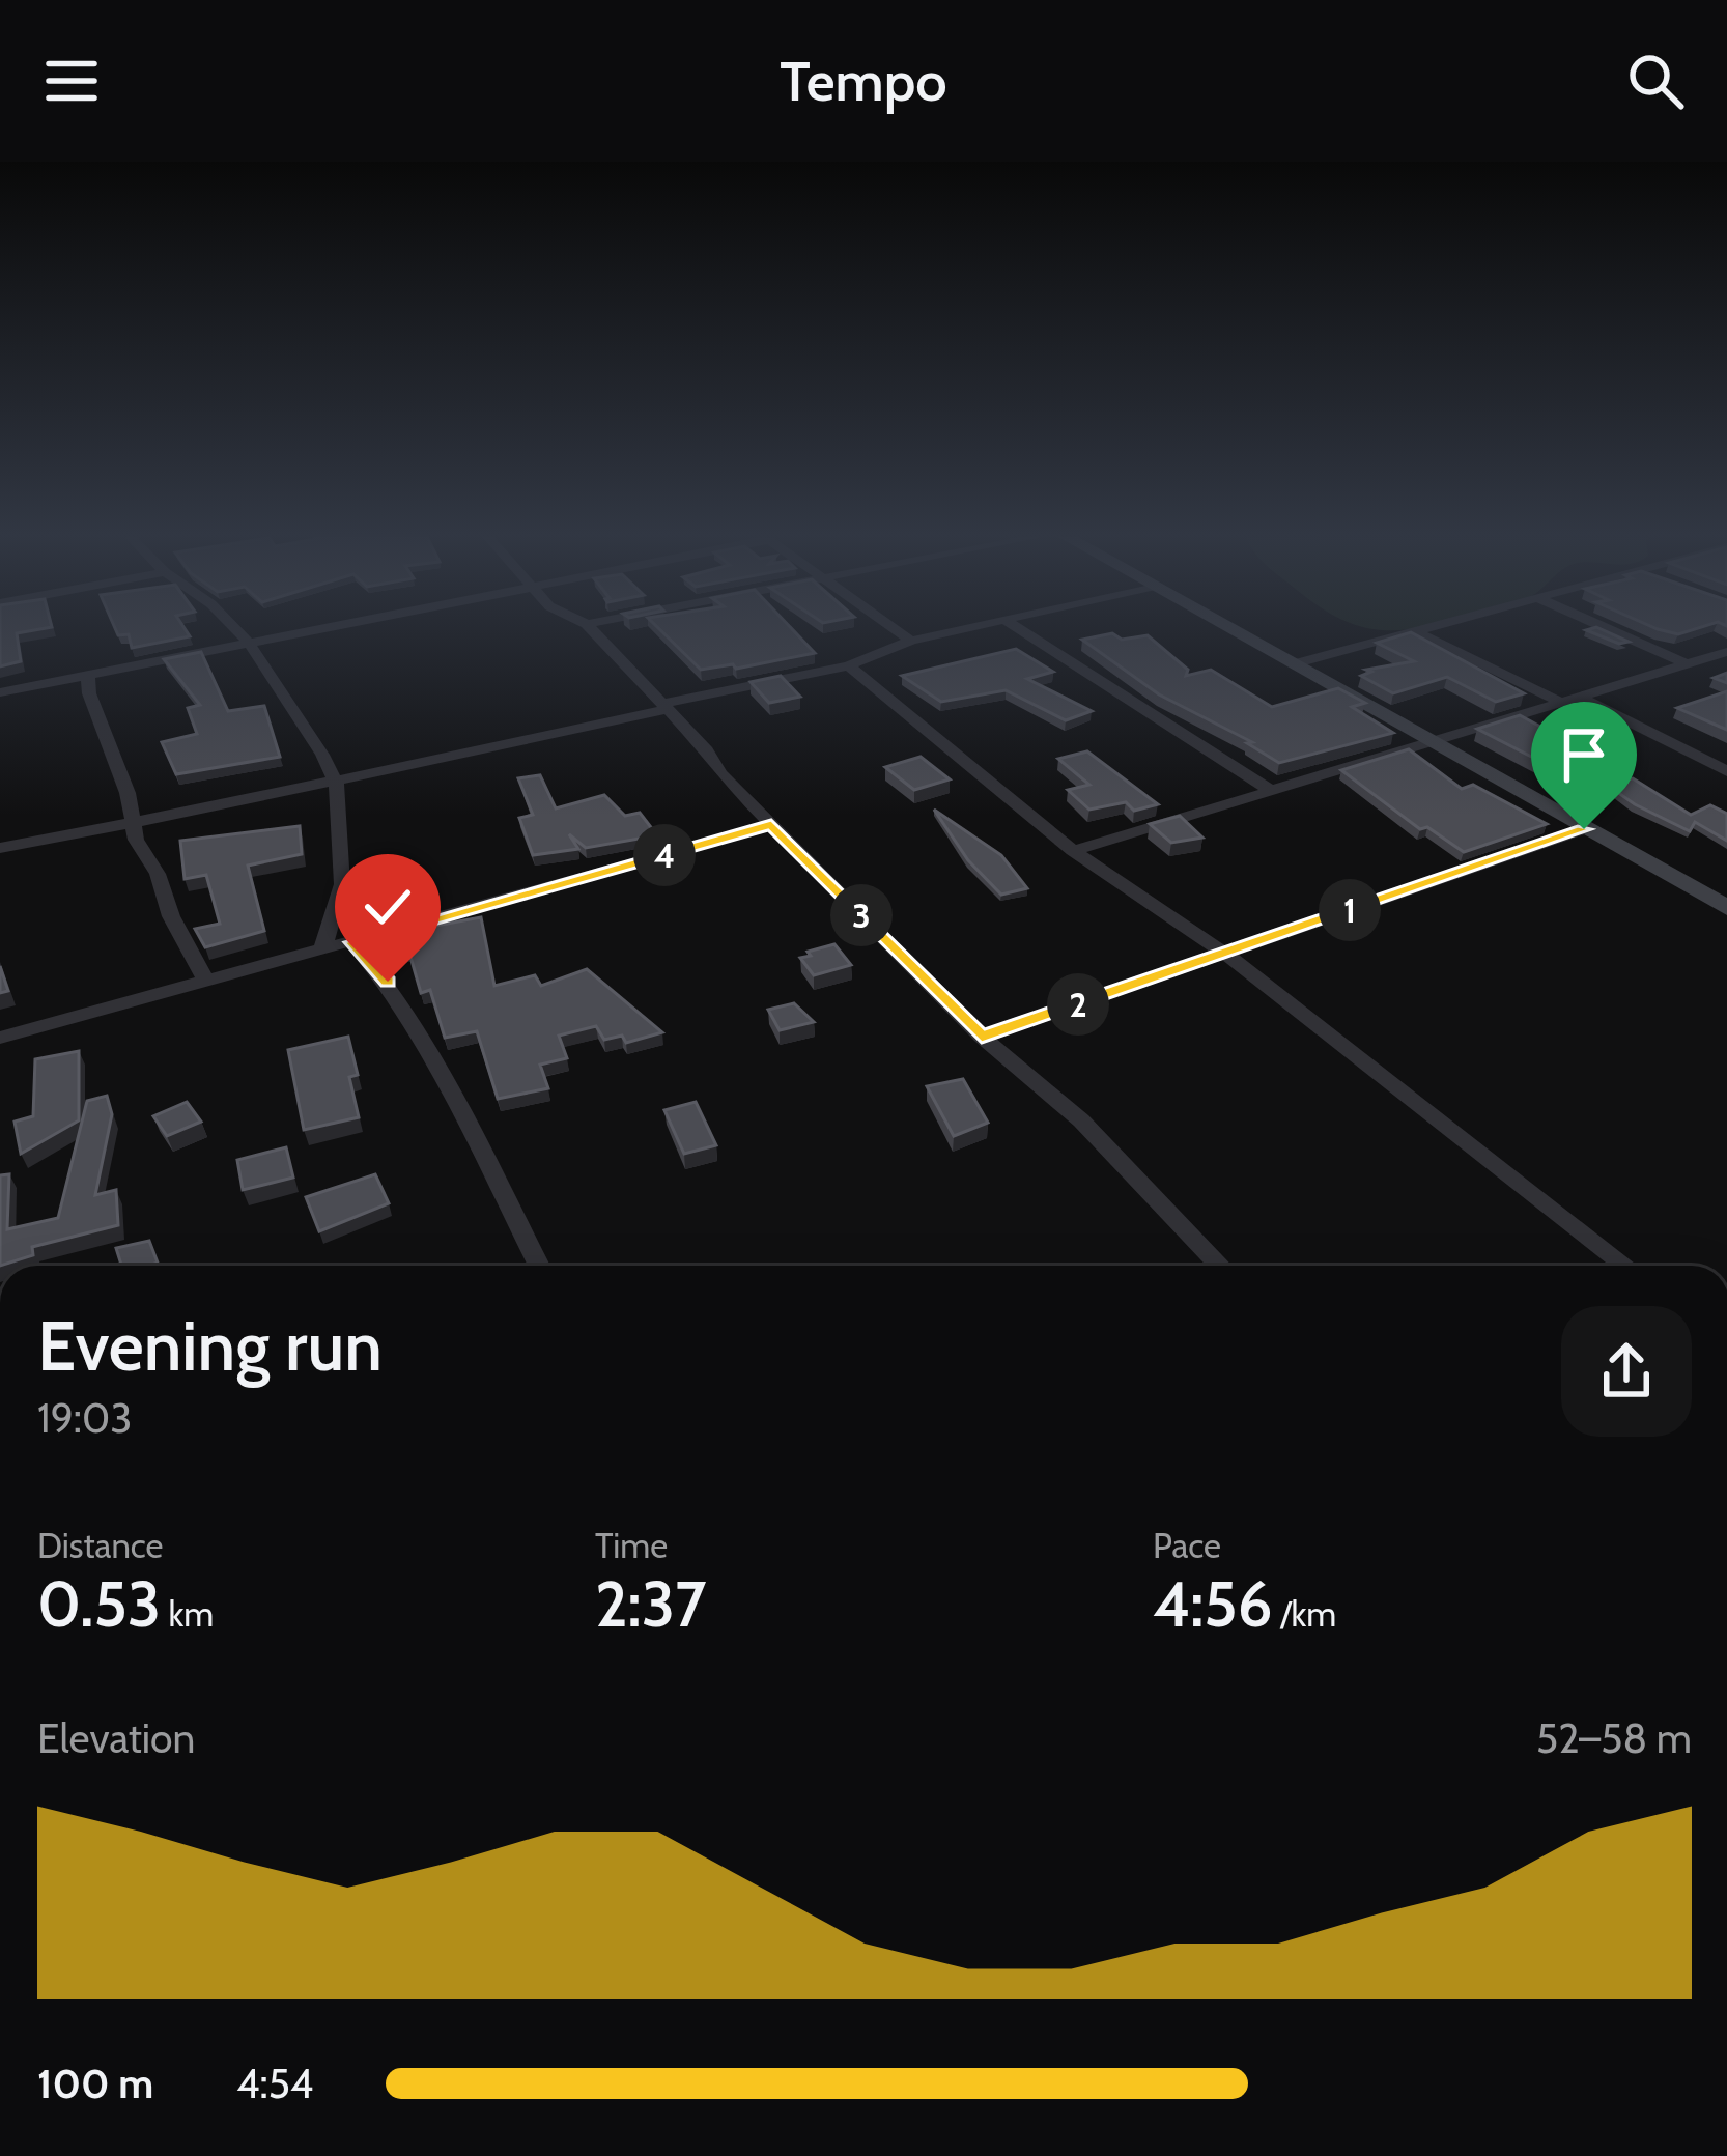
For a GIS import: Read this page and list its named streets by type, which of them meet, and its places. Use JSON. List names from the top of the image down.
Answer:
{
  "page": {
    "header": "Tempo",
    "pins": [
      "4",
      "1",
      "3",
      "2"
    ],
    "heading": ["Evening run", "19:03"],
    "stats": [
      ["Distance", "0.53 km"],
      ["Time", "2:37"],
      ["Pace", "4:56 /km"]
    ],
    "chart": ["Elevation", "52–58 m"],
    "list": [
      {
        "name": "100 m",
        "note": "4:54"
      }
    ]
  }
}
